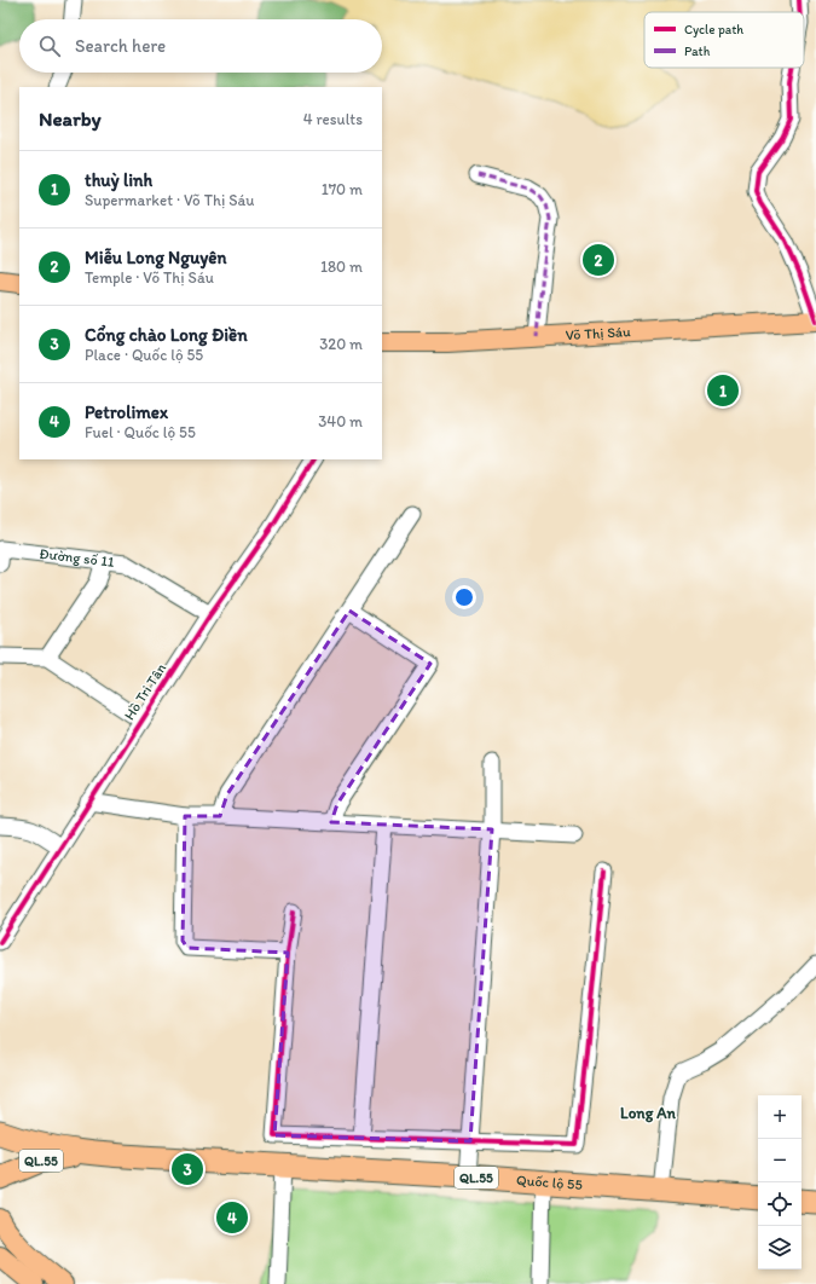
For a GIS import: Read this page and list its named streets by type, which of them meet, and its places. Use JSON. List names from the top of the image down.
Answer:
{
  "streets": {
    "highway": ["QL.55", "Quốc lộ 55"],
    "main road": ["Võ Thị Sáu"],
    "street": ["Đường số 11", "Hồ Tri Tân"]
  },
  "crossings": [
    ["Đường số 11", "Hồ Tri Tân"]
  ],
  "districts": ["Long An"],
  "legend": ["Cycle path", "Path"],
  "page": {
    "search": "Search here",
    "heading": ["Nearby", "4 results"],
    "list": [
      {
        "mark": "1",
        "name": "thuỳ linh",
        "note": "Supermarket · Võ Thị Sáu",
        "value": "170 m"
      },
      {
        "mark": "2",
        "name": "Miễu Long Nguyên",
        "note": "Temple · Võ Thị Sáu",
        "value": "180 m"
      },
      {
        "mark": "3",
        "name": "Cổng chào Long Điền",
        "note": "Place · Quốc lộ 55",
        "value": "320 m"
      },
      {
        "mark": "4",
        "name": "Petrolimex",
        "note": "Fuel · Quốc lộ 55",
        "value": "340 m"
      }
    ],
    "pins": [
      "2",
      "1",
      "3",
      "4"
    ],
    "map_buttons": ["+", "−"]
  }
}
